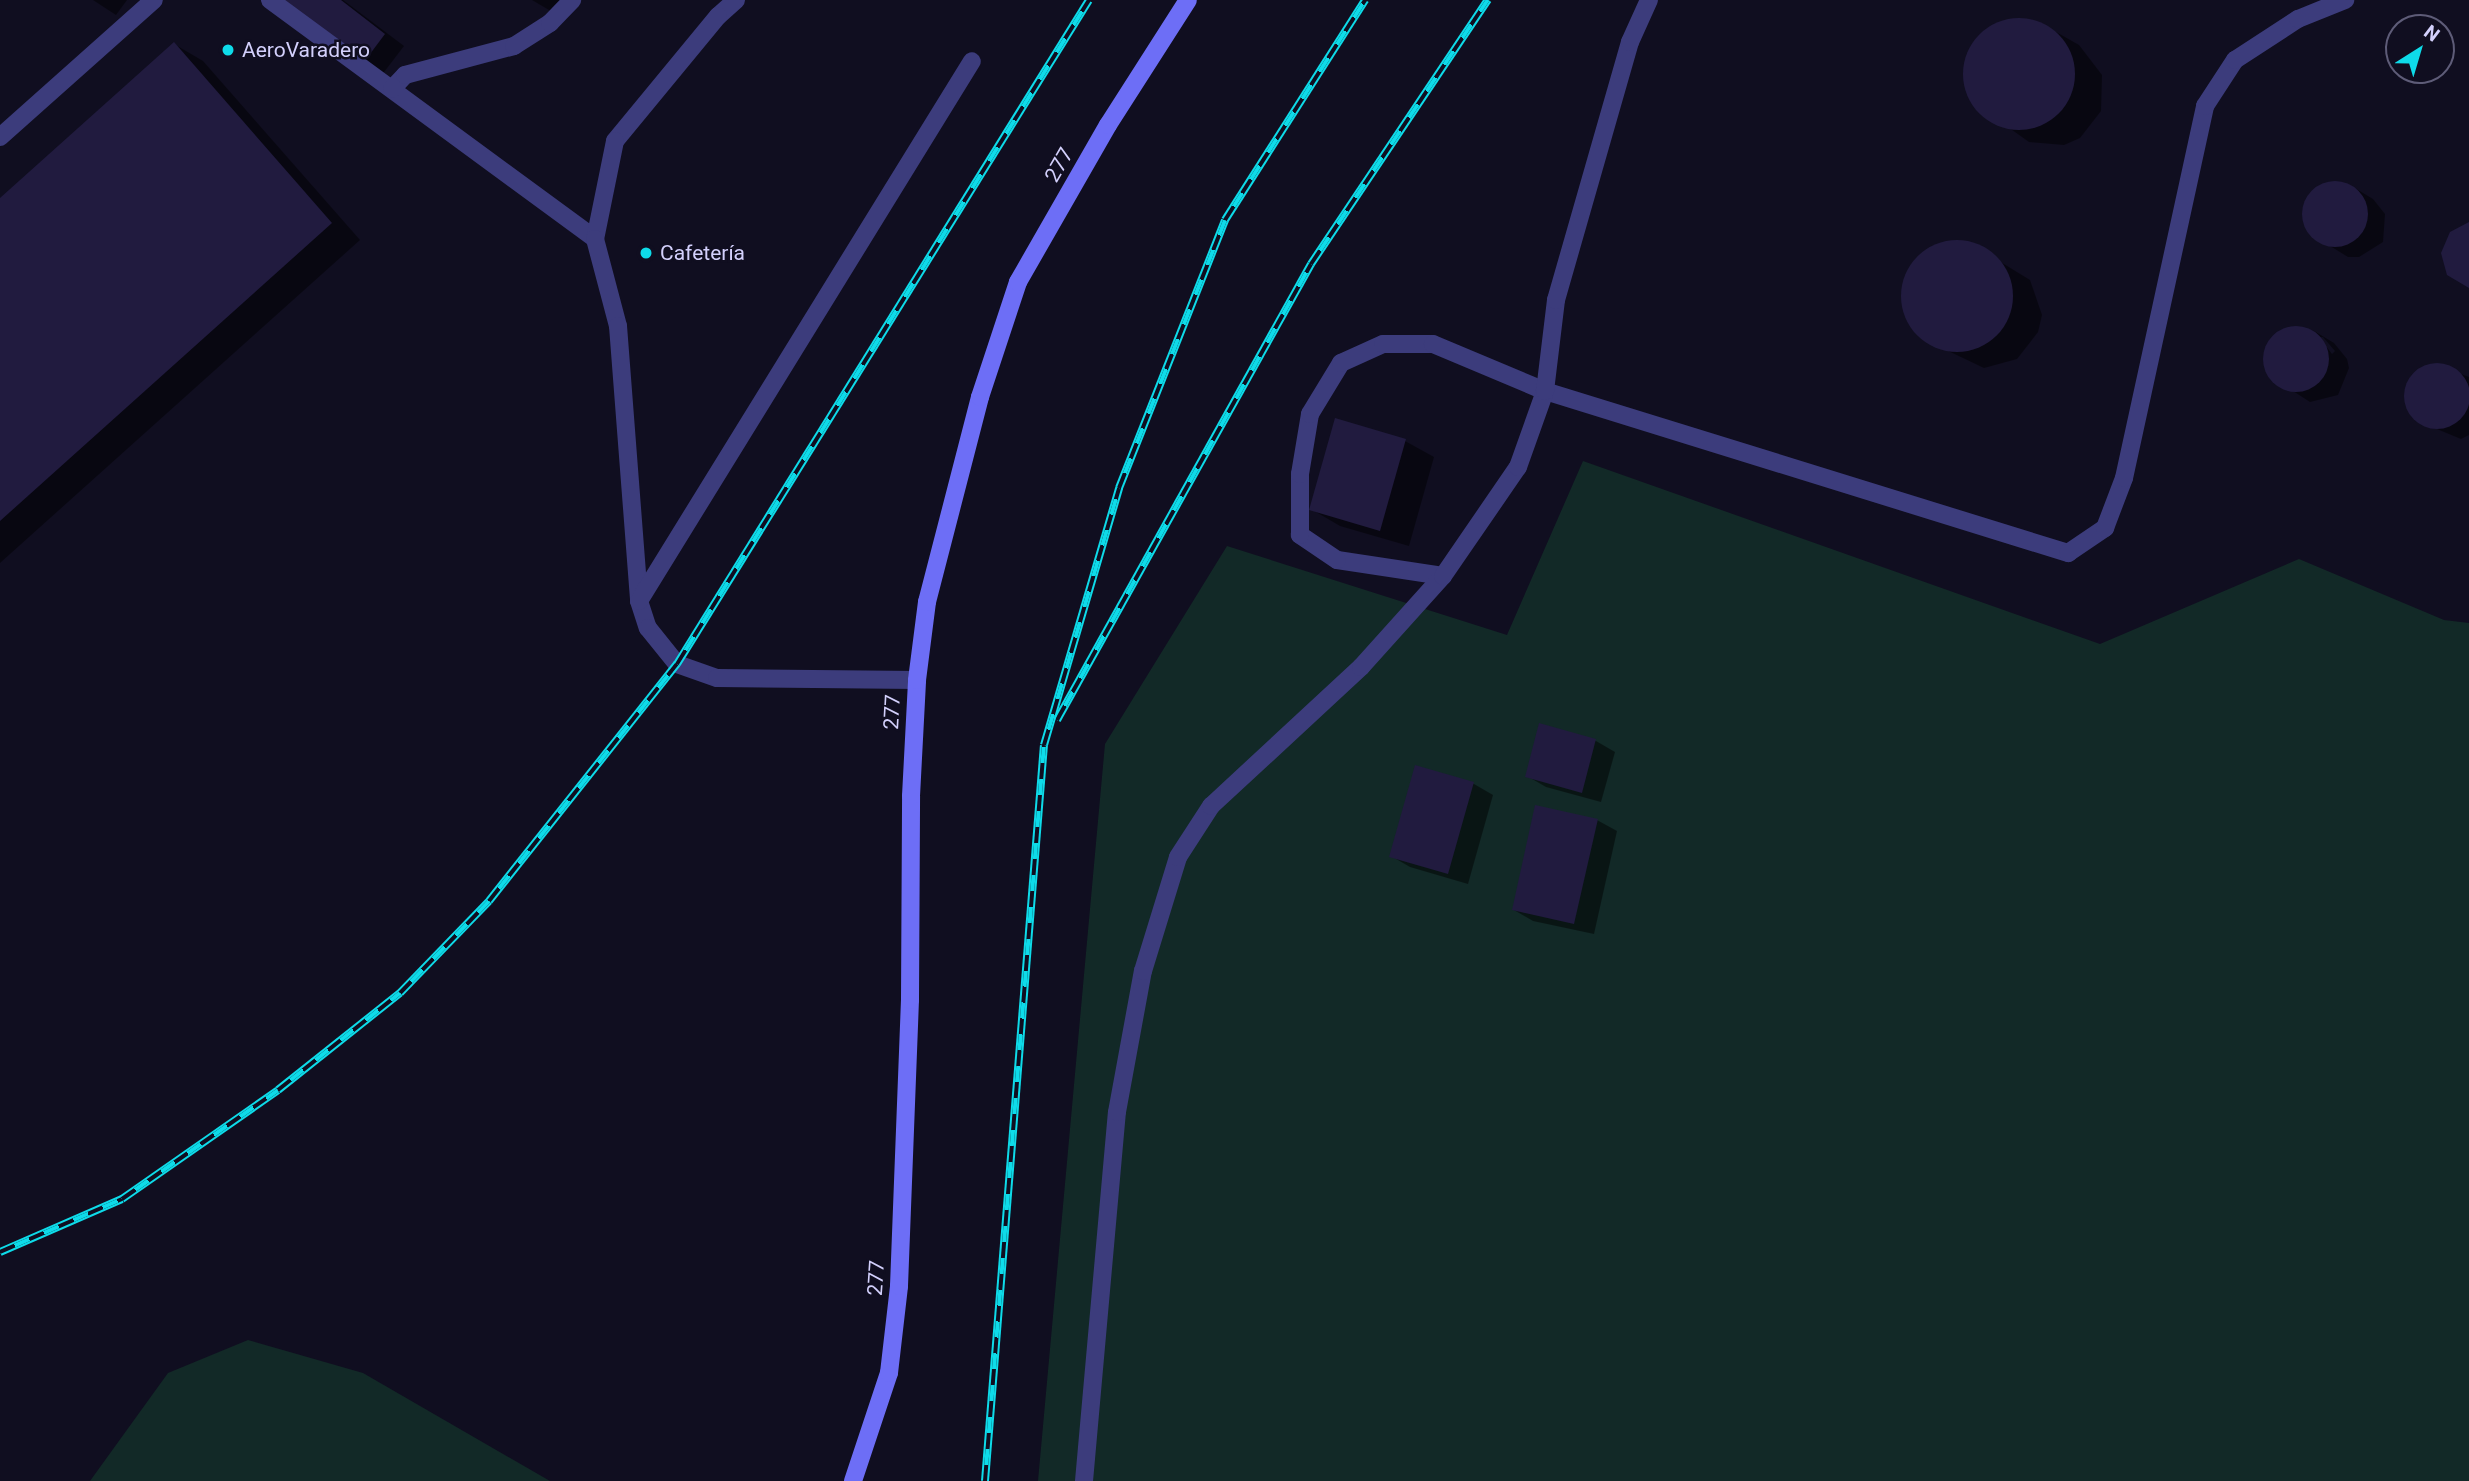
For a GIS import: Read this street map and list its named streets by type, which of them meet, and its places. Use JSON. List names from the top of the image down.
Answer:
{
  "streets": {
    "street": ["277"]
  },
  "places": ["AeroVaradero", "Cafetería"],
  "north": "top right"
}
